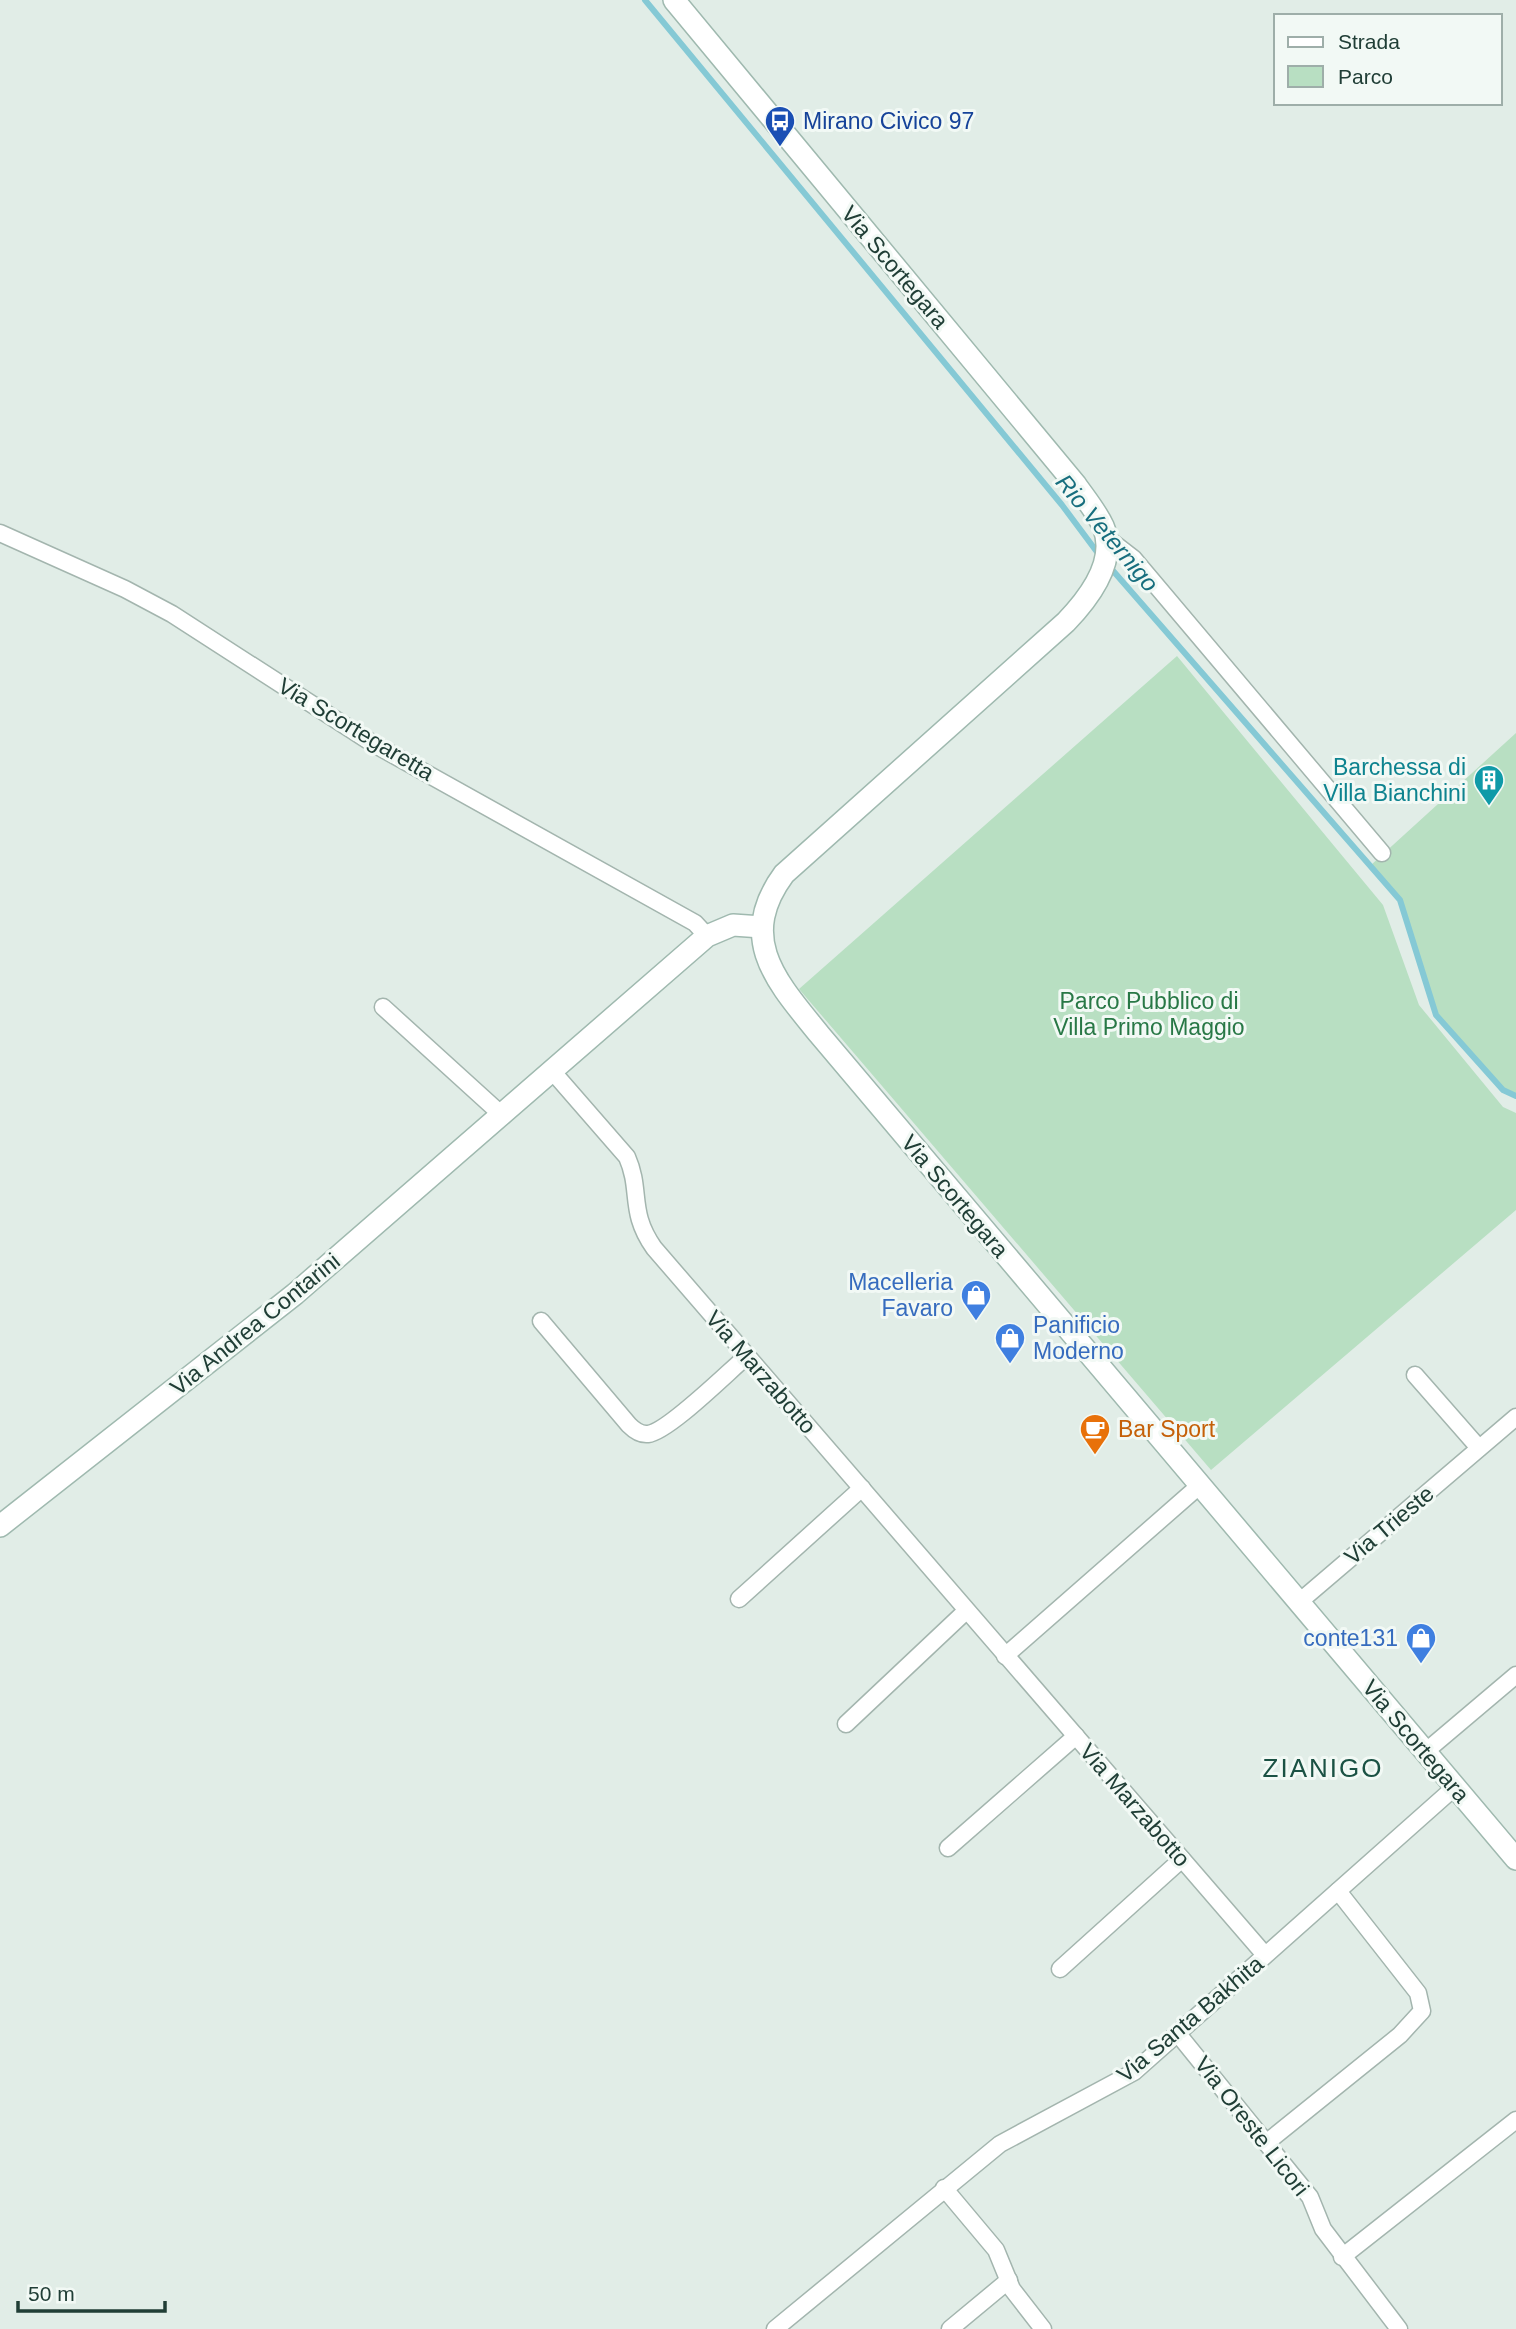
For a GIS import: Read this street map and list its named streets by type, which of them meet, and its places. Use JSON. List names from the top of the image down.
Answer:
{
  "streets": {
    "street": [
      "Via Scortegara",
      "Via Scortegaretta",
      "Via Andrea Contarini",
      "Via Marzabotto",
      "Via Trieste",
      "Via Santa Bakhita",
      "Via Oreste Licori"
    ]
  },
  "crossings": [
    ["Via Scortegara", "Via Andrea Contarini"],
    ["Via Scortegara", "Via Trieste"],
    ["Via Scortegara", "Via Santa Bakhita"],
    ["Via Scortegaretta", "Via Andrea Contarini"],
    ["Via Andrea Contarini", "Via Marzabotto"],
    ["Via Marzabotto", "Via Santa Bakhita"],
    ["Via Santa Bakhita", "Via Oreste Licori"]
  ],
  "districts": ["ZIANIGO"],
  "water": ["Rio Veternigo"],
  "parks": ["Parco Pubblico di Villa Primo Maggio"],
  "places": {
    "bus stop": ["Mirano Civico 97"],
    "building": ["Barchessa di Villa Bianchini"],
    "shop": ["Macelleria Favaro", "Panificio Moderno", "conte131"],
    "cafe": ["Bar Sport"]
  },
  "legend": ["Strada", "Parco"],
  "scale_bar": "50 m"
}
